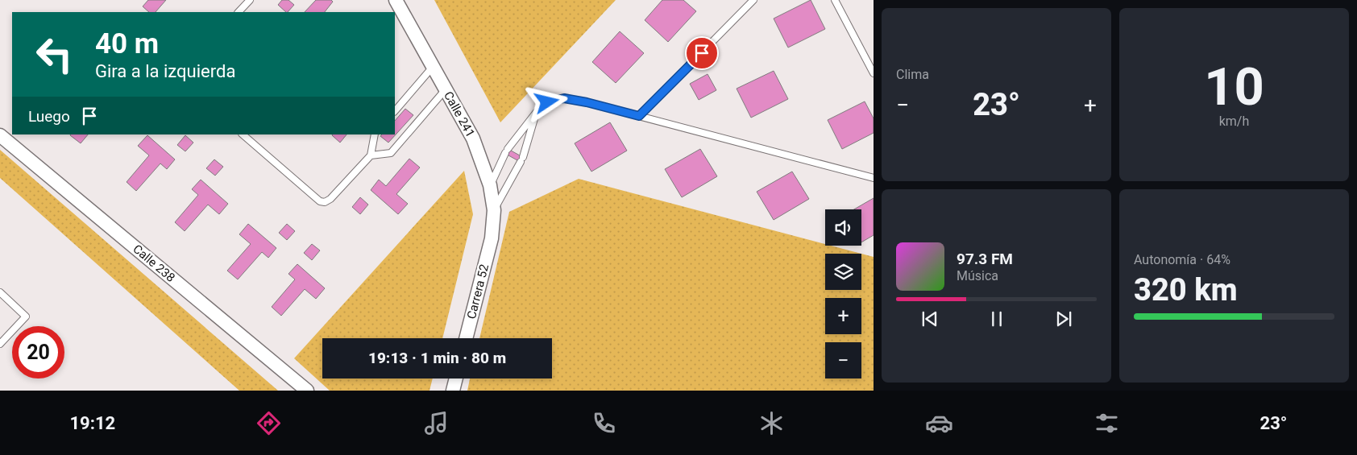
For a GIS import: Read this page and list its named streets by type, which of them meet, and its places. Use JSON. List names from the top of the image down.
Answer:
{
  "streets": {
    "street": ["Calle 241", "Calle 238", "Carrera 52"]
  },
  "crossings": [
    ["Calle 241", "Carrera 52"]
  ],
  "page": {
    "tile": [
      "Clima",
      ["10", "km/h"],
      ["Autonomía · 64%", "320 km"]
    ],
    "turn": ["40 m", "Gira a la izquierda"],
    "heat": ["−", "23°", "+"],
    "then": "Luego",
    "map_buttons": ["+", "−"],
    "song": ["97.3 FM", "Música"],
    "limit": "20",
    "trip": "19:13 · 1 min · 80 m",
    "tabs": ["19:12", "23°"]
  }
}
